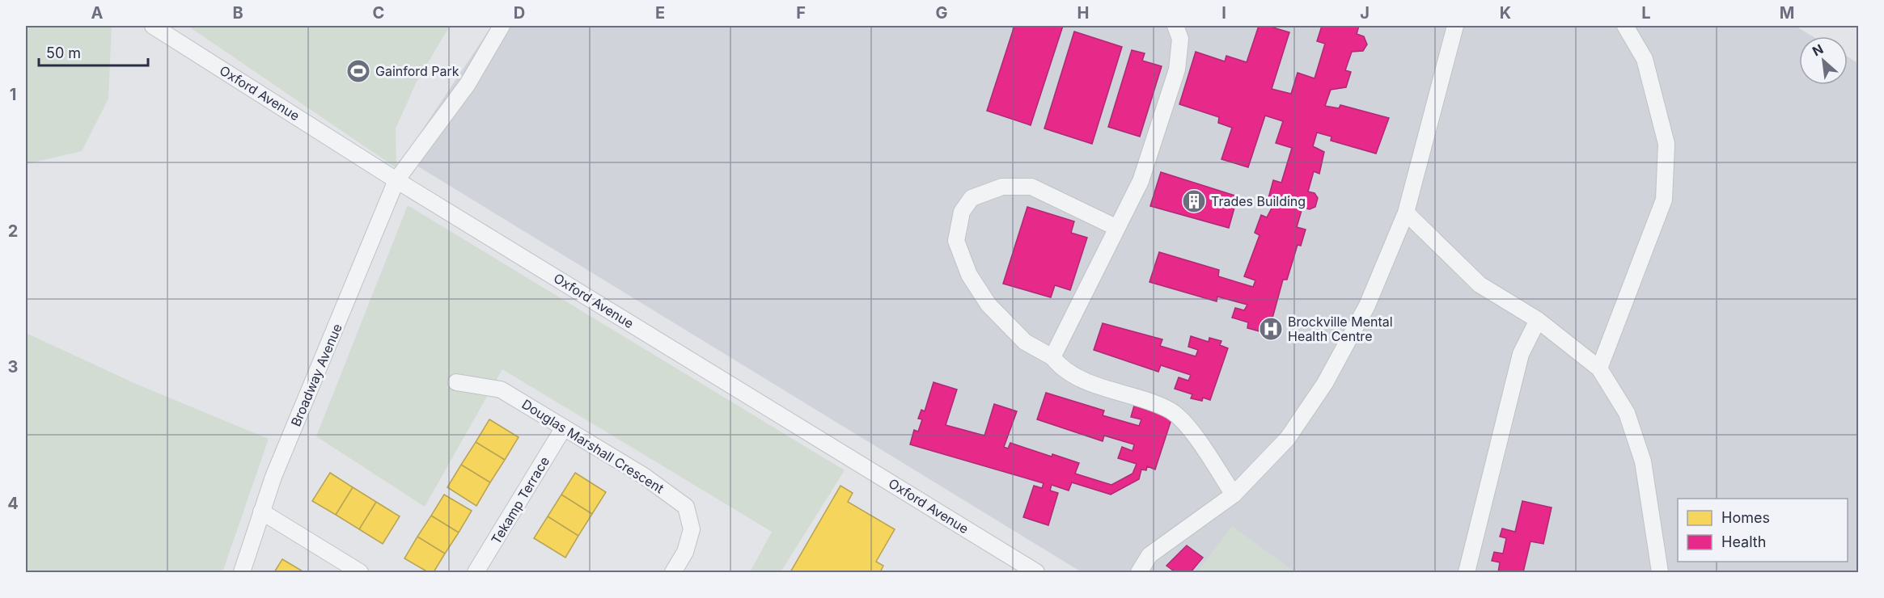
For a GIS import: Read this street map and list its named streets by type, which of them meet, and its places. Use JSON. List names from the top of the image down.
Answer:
{
  "streets": {
    "street": [
      "Oxford Avenue",
      "Broadway Avenue",
      "Douglas Marshall Crescent",
      "Tekamp Terrace"
    ]
  },
  "crossings": [
    ["Oxford Avenue", "Broadway Avenue"],
    ["Douglas Marshall Crescent", "Tekamp Terrace"]
  ],
  "places": {
    "sports": ["Gainford Park"],
    "building": ["Trades Building"],
    "hospital": ["Brockville Mental Health Centre"]
  },
  "legend": ["Homes", "Health"],
  "scale_bar": "50 m",
  "north": "top left",
  "grid": {
    "columns": [
      "A",
      "B",
      "C",
      "D",
      "E",
      "F",
      "G",
      "H",
      "I",
      "J",
      "K",
      "L",
      "M"
    ],
    "rows": [
      "1",
      "2",
      "3",
      "4"
    ]
  }
}
